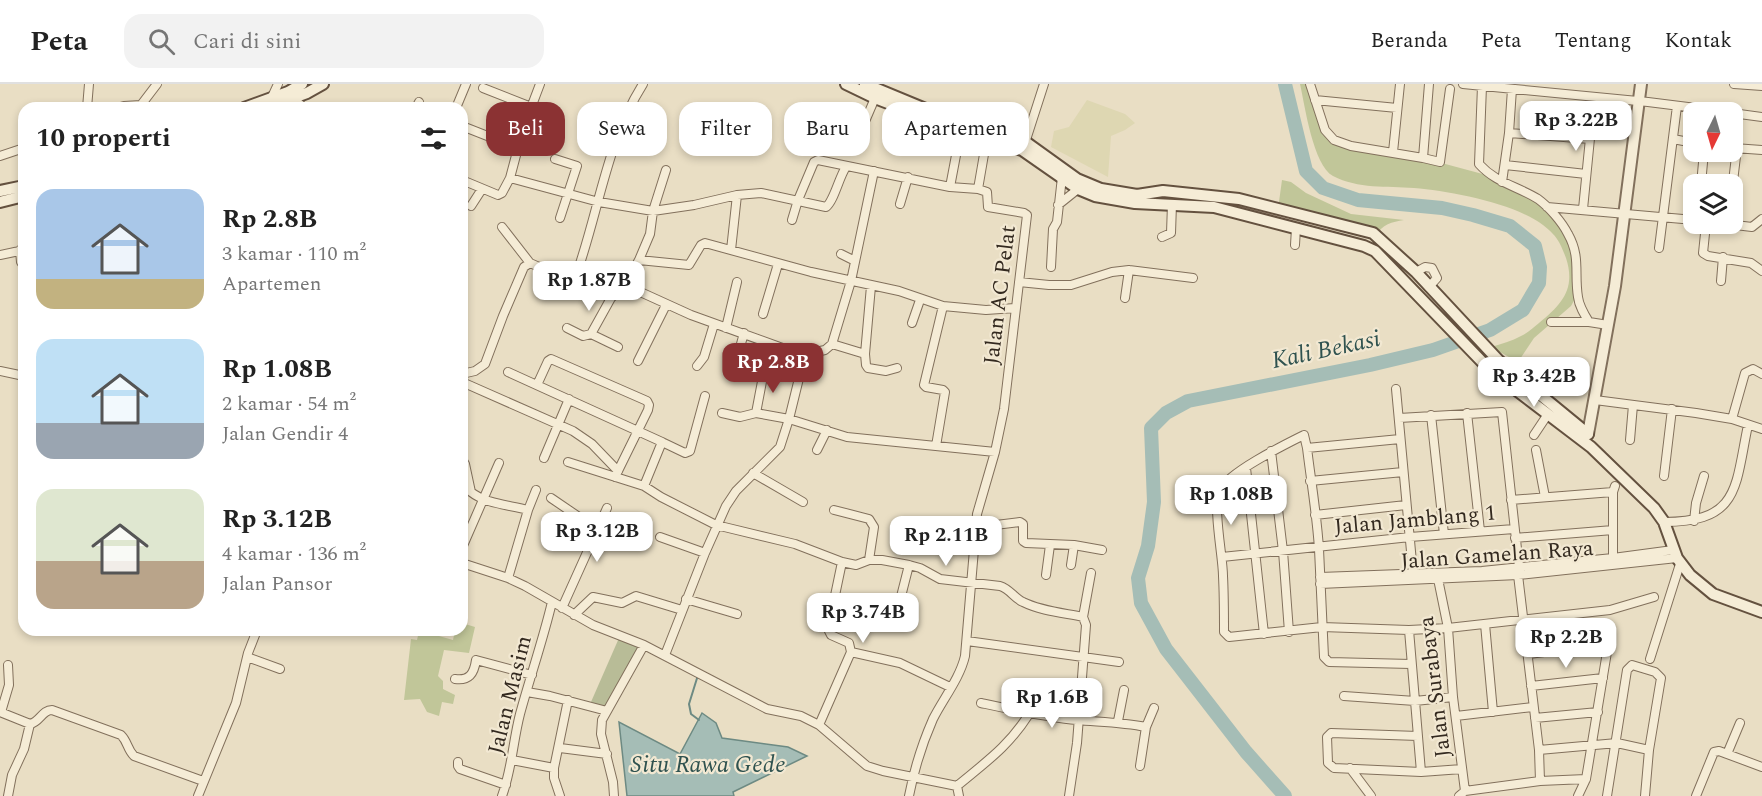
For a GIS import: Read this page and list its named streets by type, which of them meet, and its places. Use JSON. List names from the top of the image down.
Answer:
{
  "streets": {
    "street": [
      "Jalan AC Pelat",
      "Jalan Jamblang 1",
      "Jalan Gamelan Raya",
      "Jalan Surabaya",
      "Jalan Masim"
    ]
  },
  "crossings": [
    ["Jalan Gamelan Raya", "Jalan Surabaya"]
  ],
  "water": ["Kali Bekasi", "Situ Rawa Gede"],
  "north": "bottom",
  "page": {
    "header": "Peta",
    "search": "Cari di sini",
    "nav": [
      "Beranda",
      "Peta",
      "Tentang",
      "Kontak"
    ],
    "price": [
      "Rp 3.22B",
      "Rp 1.87B",
      "Rp 2.8B",
      "Rp 3.42B",
      "Rp 1.08B",
      "Rp 3.12B",
      "Rp 2.11B",
      "Rp 3.74B",
      "Rp 2.2B",
      "Rp 1.6B"
    ],
    "chip": [
      "Beli",
      "Sewa",
      "Filter",
      "Baru",
      "Apartemen"
    ],
    "heading": "10 properti",
    "list": [
      {
        "name": "Rp 2.8B",
        "note": "3 kamar · 110 m² · Apartemen"
      },
      {
        "name": "Rp 1.08B",
        "note": "2 kamar · 54 m² · Jalan Gendir 4"
      },
      {
        "name": "Rp 3.12B",
        "note": "4 kamar · 136 m² · Jalan Pansor"
      }
    ]
  }
}
